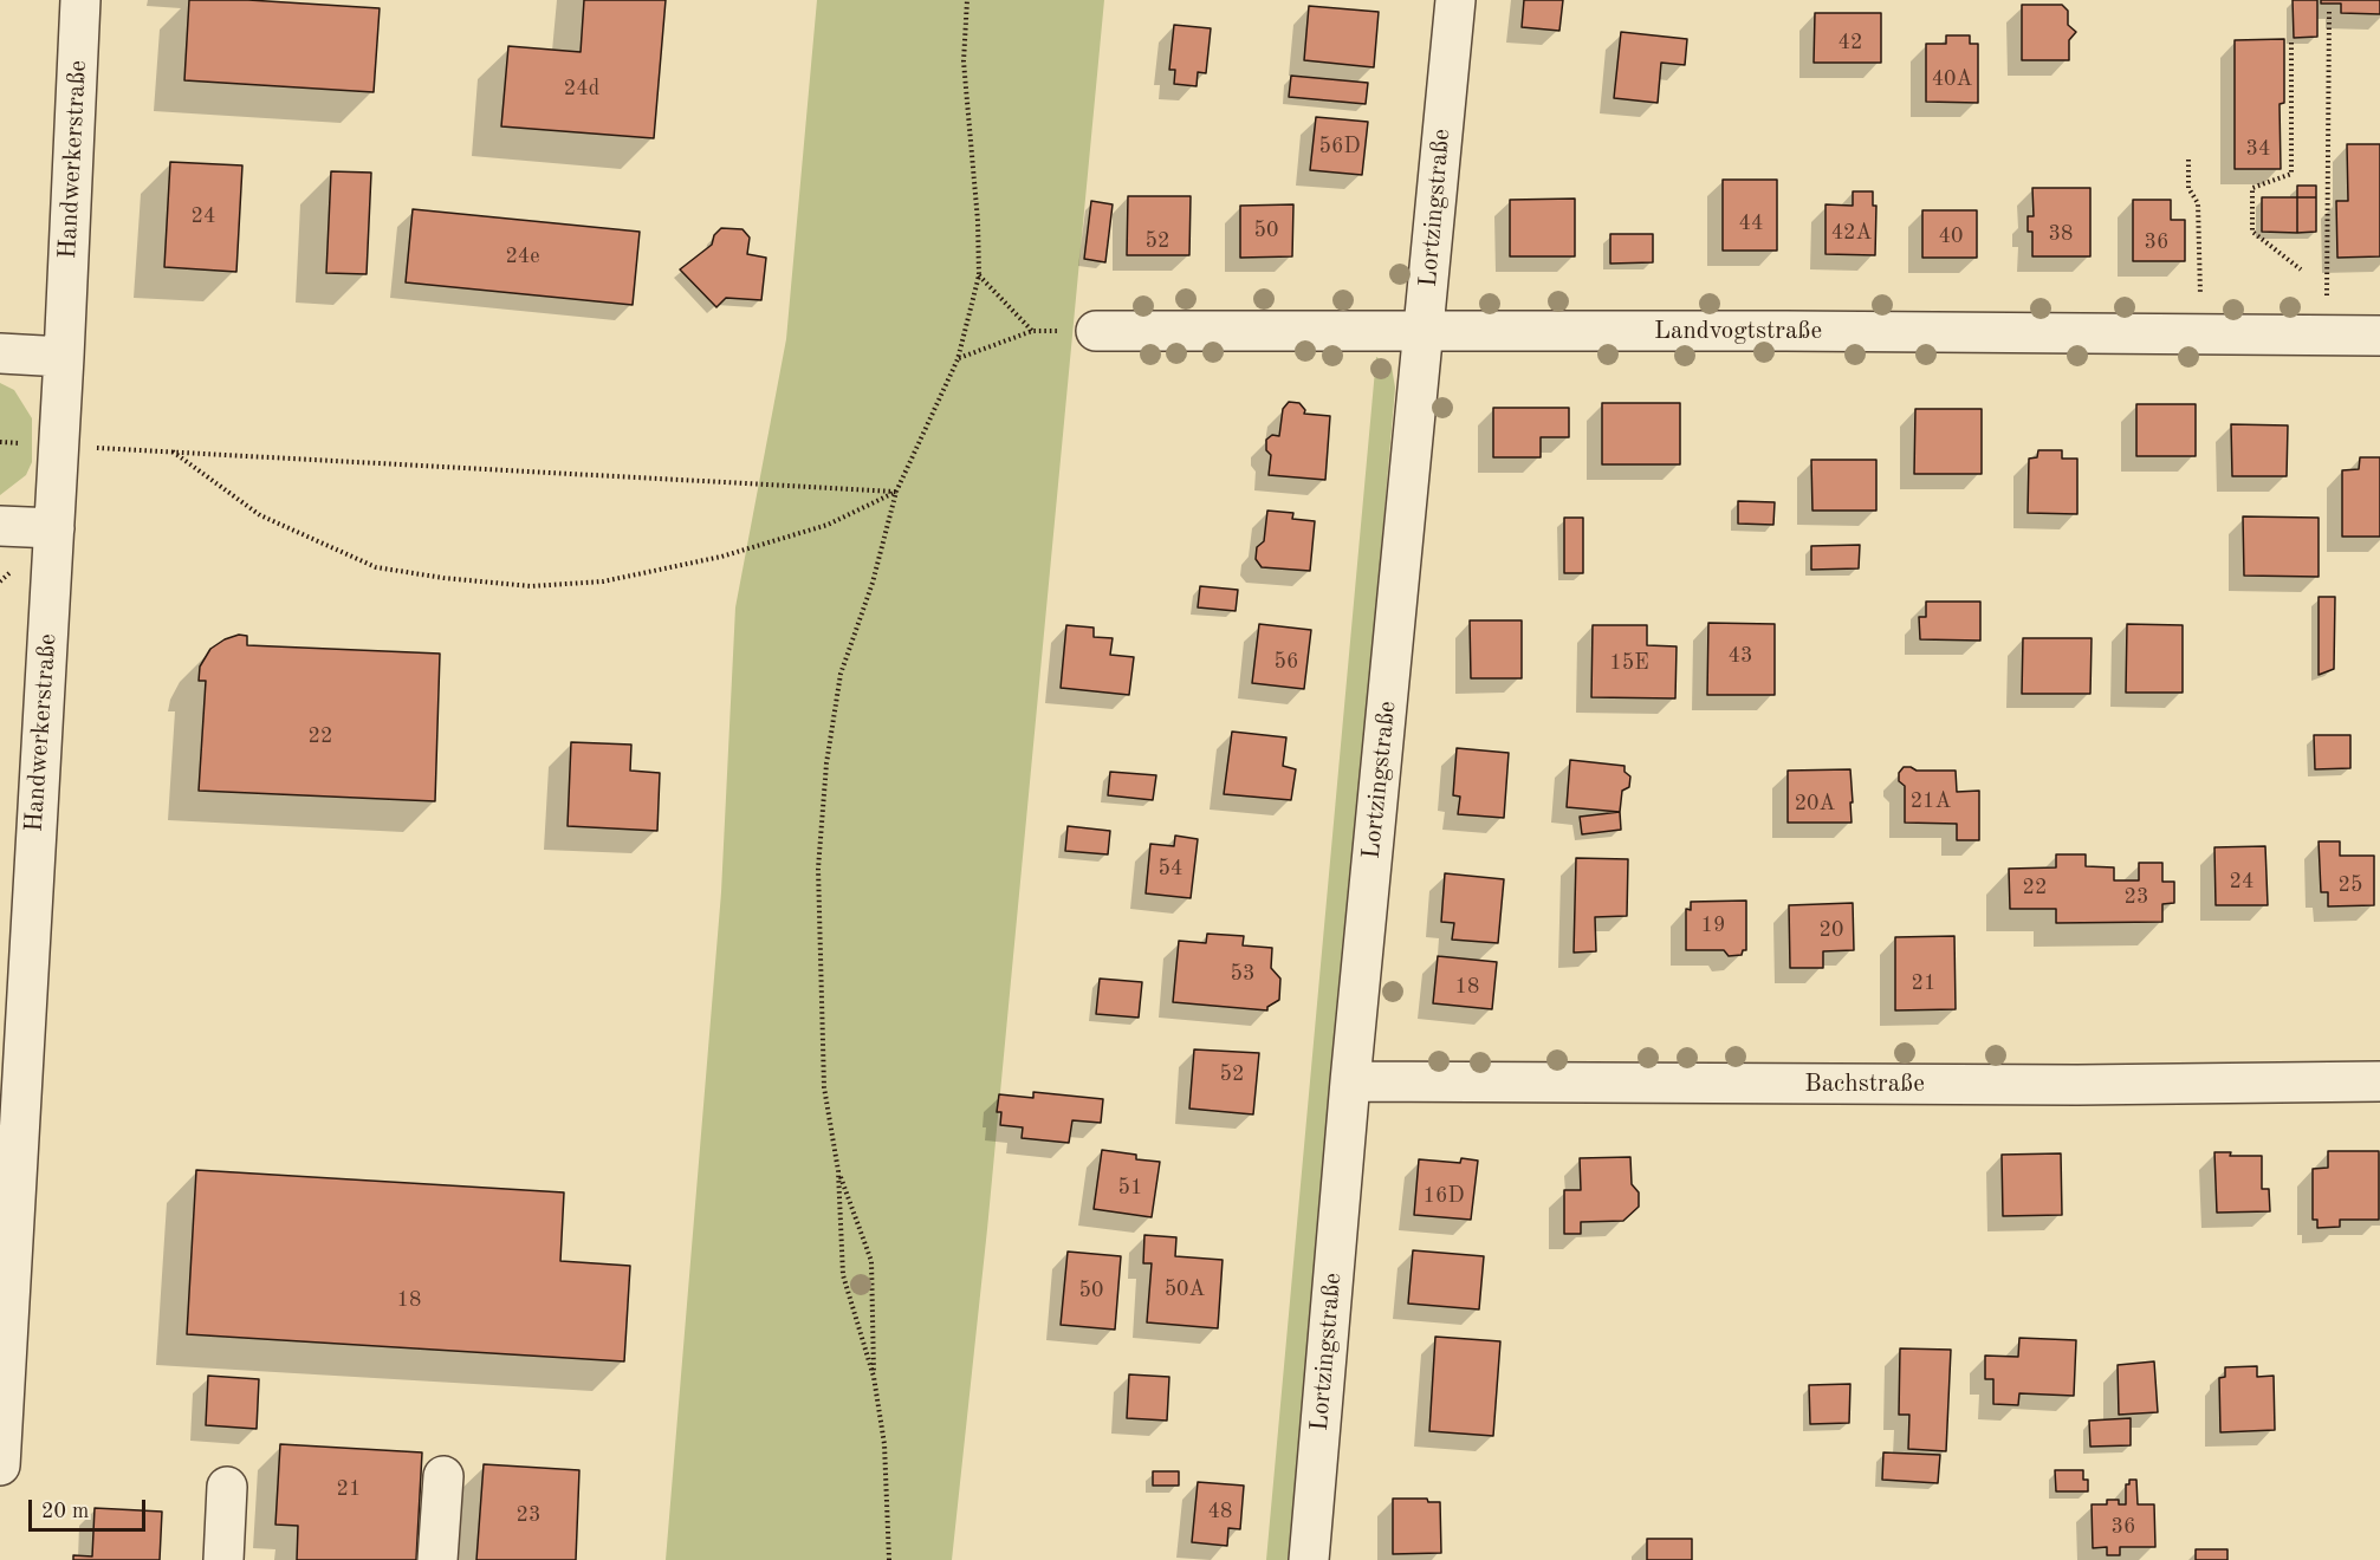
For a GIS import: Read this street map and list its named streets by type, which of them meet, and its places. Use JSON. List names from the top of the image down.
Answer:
{
  "streets": {
    "street": [
      "Handwerkerstraße",
      "Lortzingstraße",
      "Landvogtstraße",
      "Bachstraße"
    ]
  },
  "crossings": [
    ["Lortzingstraße", "Landvogtstraße"],
    ["Lortzingstraße", "Bachstraße"]
  ],
  "house_numbers": [
    "42",
    "40A",
    "24d",
    "56D",
    "34",
    "24",
    "44",
    "50",
    "42A",
    "38",
    "40",
    "52",
    "36",
    "24e",
    "43",
    "56",
    "15E",
    "22",
    "21A",
    "20A",
    "54",
    "24",
    "25",
    "22",
    "23",
    "19",
    "20",
    "53",
    "21",
    "18",
    "52",
    "51",
    "16D",
    "50A",
    "50",
    "18",
    "21",
    "48",
    "23",
    "36"
  ],
  "scale_bar": "20 m"
}
